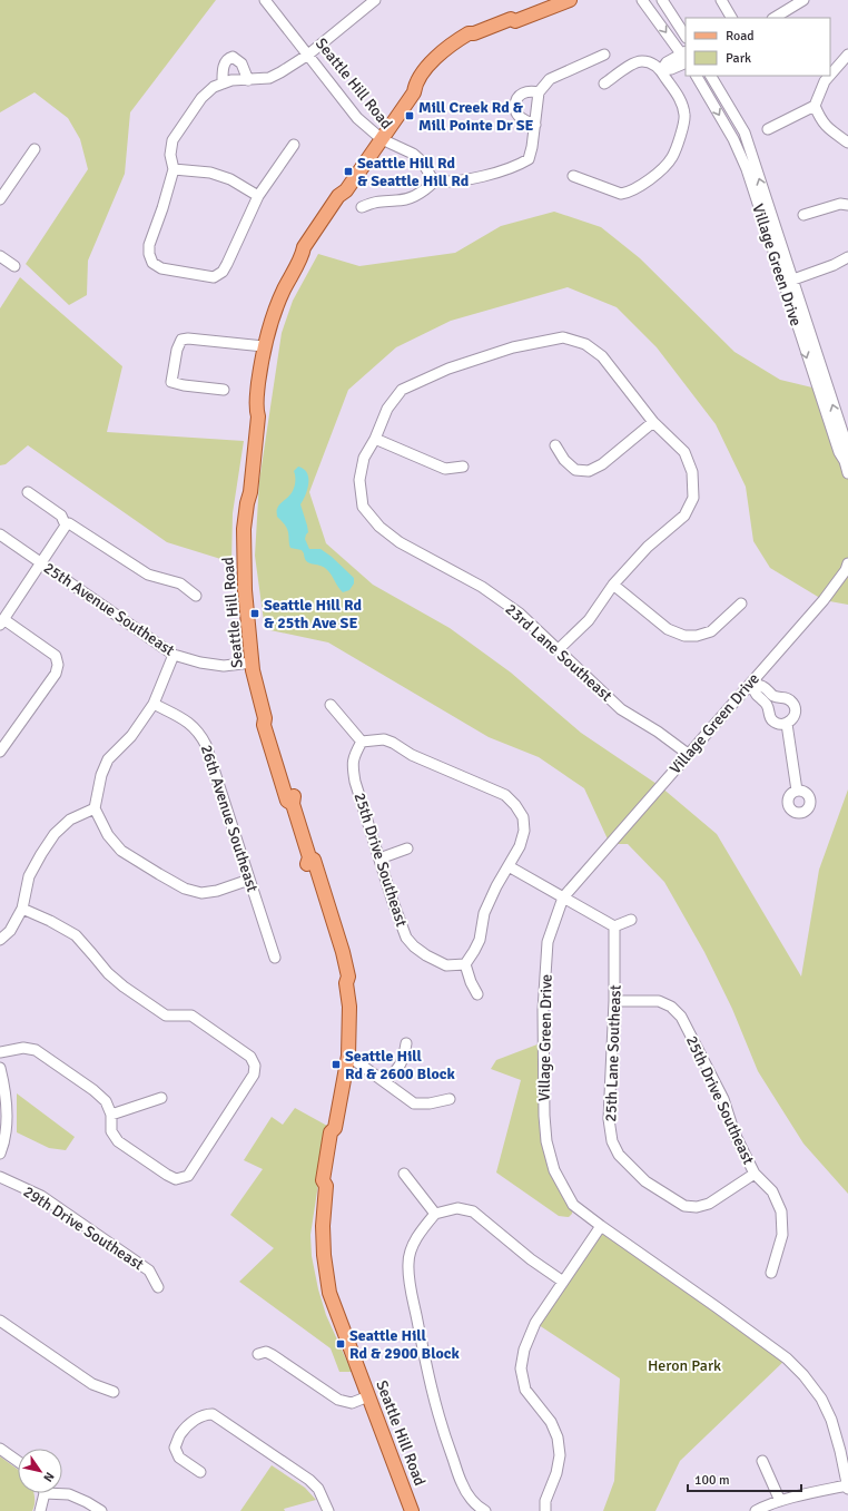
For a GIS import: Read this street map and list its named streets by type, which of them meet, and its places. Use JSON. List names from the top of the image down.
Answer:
{
  "streets": {
    "main road": ["Seattle Hill Road"],
    "street": [
      "Village Green Drive",
      "25th Avenue Southeast",
      "23rd Lane Southeast",
      "26th Avenue Southeast",
      "25th Drive Southeast",
      "25th Lane Southeast",
      "29th Drive Southeast"
    ]
  },
  "crossings": [
    ["Seattle Hill Road", "25th Avenue Southeast"],
    ["Village Green Drive", "23rd Lane Southeast"],
    ["25th Drive Southeast", "25th Lane Southeast"]
  ],
  "parks": ["Heron Park"],
  "places": {
    "transit": [
      "Mill Creek Rd & Mill Pointe Dr SE",
      "Seattle Hill Rd & Seattle Hill Rd",
      "Seattle Hill Rd & 25th Ave SE",
      "Seattle Hill Rd & 2600 Block",
      "Seattle Hill Rd & 2900 Block"
    ]
  },
  "legend": ["Road", "Park"],
  "scale_bar": "100 m",
  "north": "bottom right"
}
